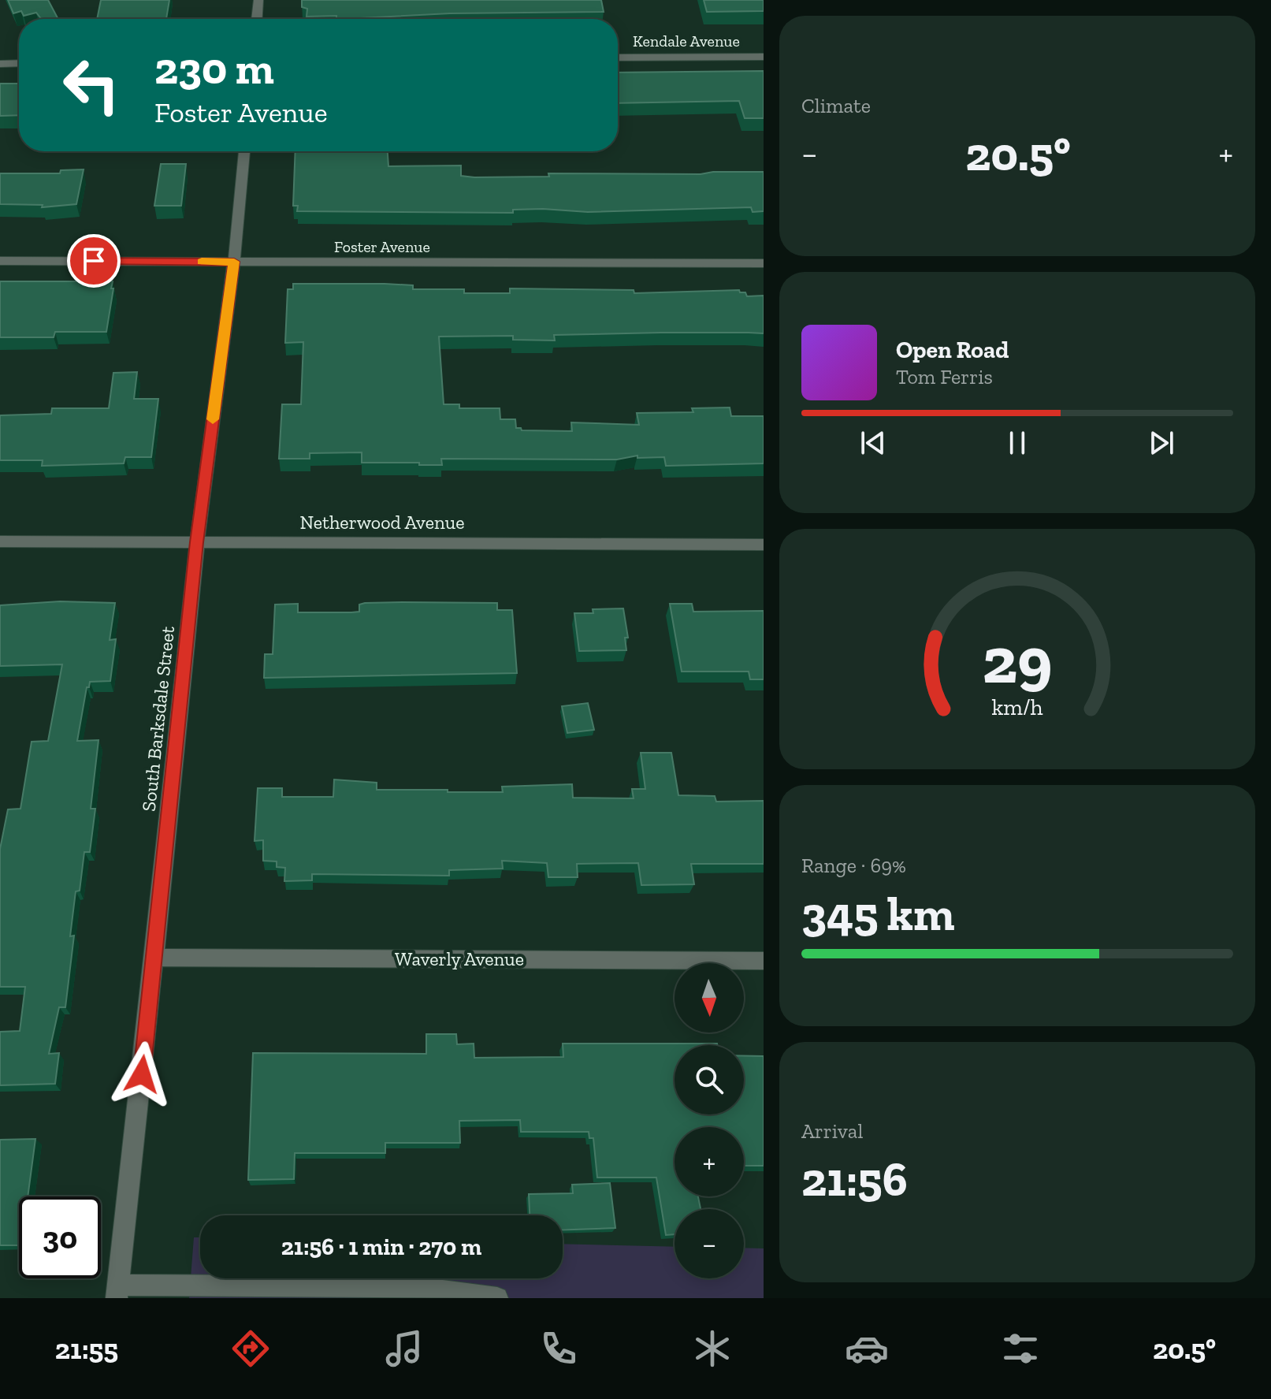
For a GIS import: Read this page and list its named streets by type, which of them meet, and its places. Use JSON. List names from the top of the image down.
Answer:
{
  "streets": {
    "street": [
      "Kendale Avenue",
      "Foster Avenue",
      "Netherwood Avenue",
      "South Barksdale Street",
      "Waverly Avenue"
    ]
  },
  "crossings": [
    ["Foster Avenue", "South Barksdale Street"],
    ["Netherwood Avenue", "South Barksdale Street"],
    ["South Barksdale Street", "Waverly Avenue"]
  ],
  "north": "bottom",
  "page": {
    "tile": [
      "Climate",
      ["Range · 69%", "345 km"],
      ["Arrival", "21:56"]
    ],
    "turn": ["230 m", "Foster Avenue"],
    "heat": ["−", "20.5°", "+"],
    "song": ["Open Road", "Tom Ferris"],
    "map_buttons": ["+", "−"],
    "limit": "30",
    "trip": "21:56 · 1 min · 270 m",
    "tabs": ["21:55", "20.5°"],
    "gauge": ["29", "km/h"]
  }
}
